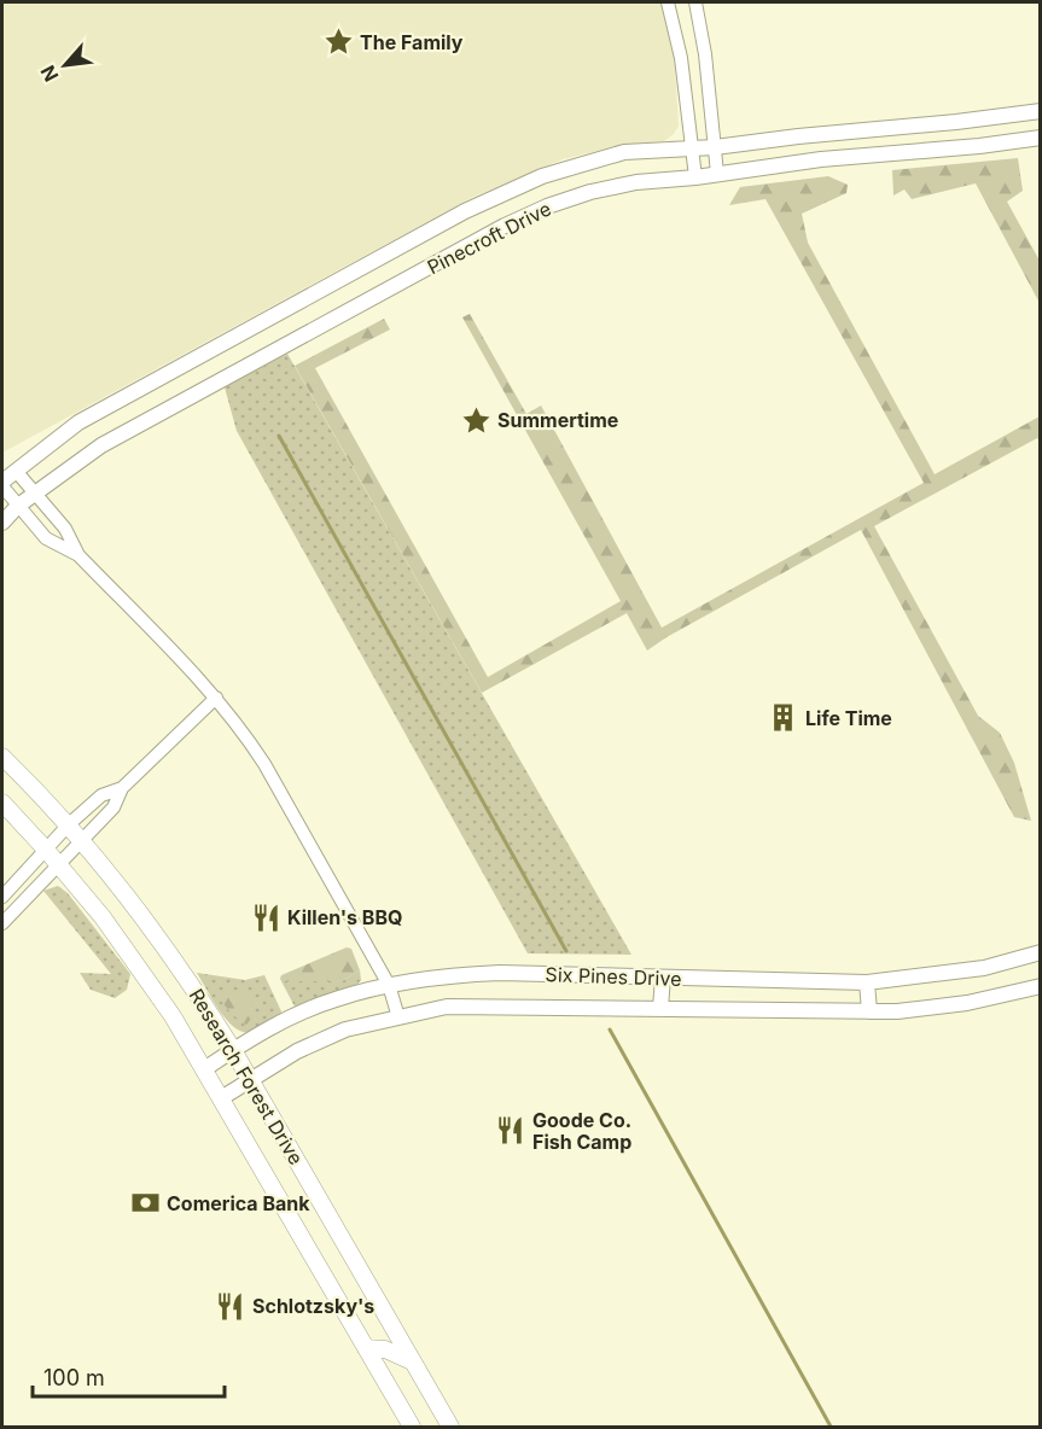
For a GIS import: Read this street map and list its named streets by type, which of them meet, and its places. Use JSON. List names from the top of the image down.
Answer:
{
  "streets": {
    "main road": ["Research Forest Drive"],
    "street": ["Pinecroft Drive", "Six Pines Drive"]
  },
  "crossings": [
    ["Six Pines Drive", "Research Forest Drive"]
  ],
  "places": {
    "place": ["The Family", "Summertime"],
    "building": ["Life Time"],
    "restaurant": ["Killen's BBQ", "Goode Co. Fish Camp", "Schlotzsky's"],
    "bank": ["Comerica Bank"]
  },
  "scale_bar": "100 m",
  "north": "bottom left"
}
